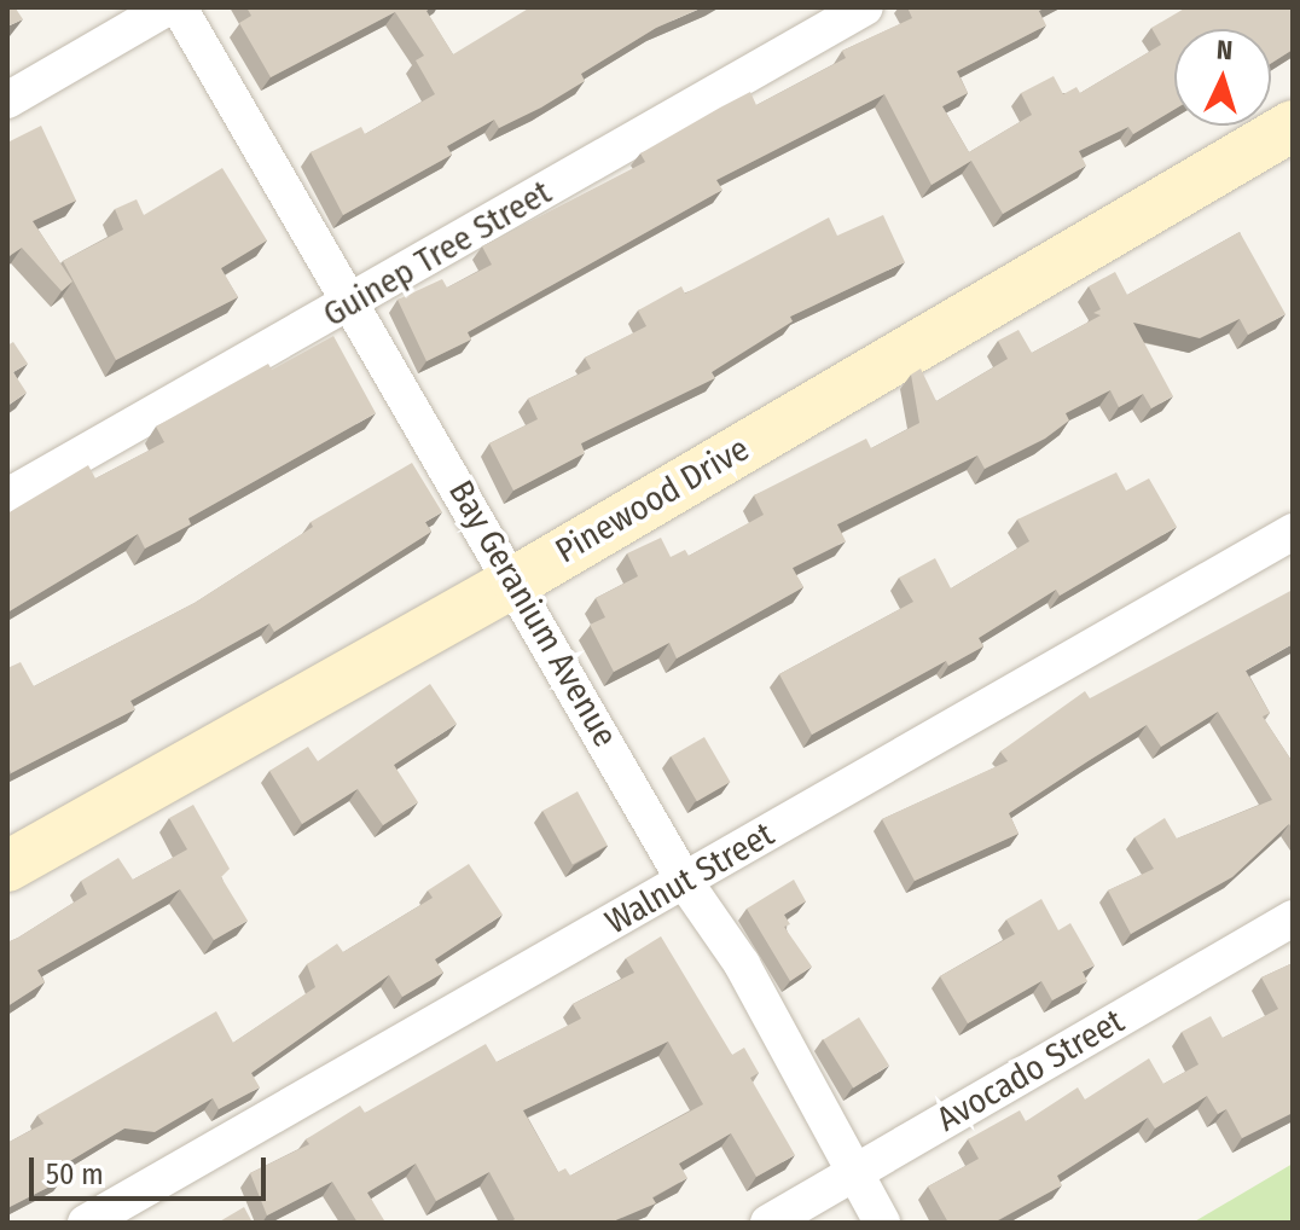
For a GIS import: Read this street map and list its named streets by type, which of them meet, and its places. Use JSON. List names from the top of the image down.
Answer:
{
  "streets": {
    "main road": ["Pinewood Drive"],
    "street": [
      "Guinep Tree Street",
      "Bay Geranium Avenue",
      "Walnut Street",
      "Avocado Street"
    ]
  },
  "crossings": [
    ["Guinep Tree Street", "Bay Geranium Avenue"],
    ["Pinewood Drive", "Bay Geranium Avenue"],
    ["Bay Geranium Avenue", "Walnut Street"],
    ["Bay Geranium Avenue", "Avocado Street"]
  ],
  "scale_bar": "50 m",
  "north": "top"
}
